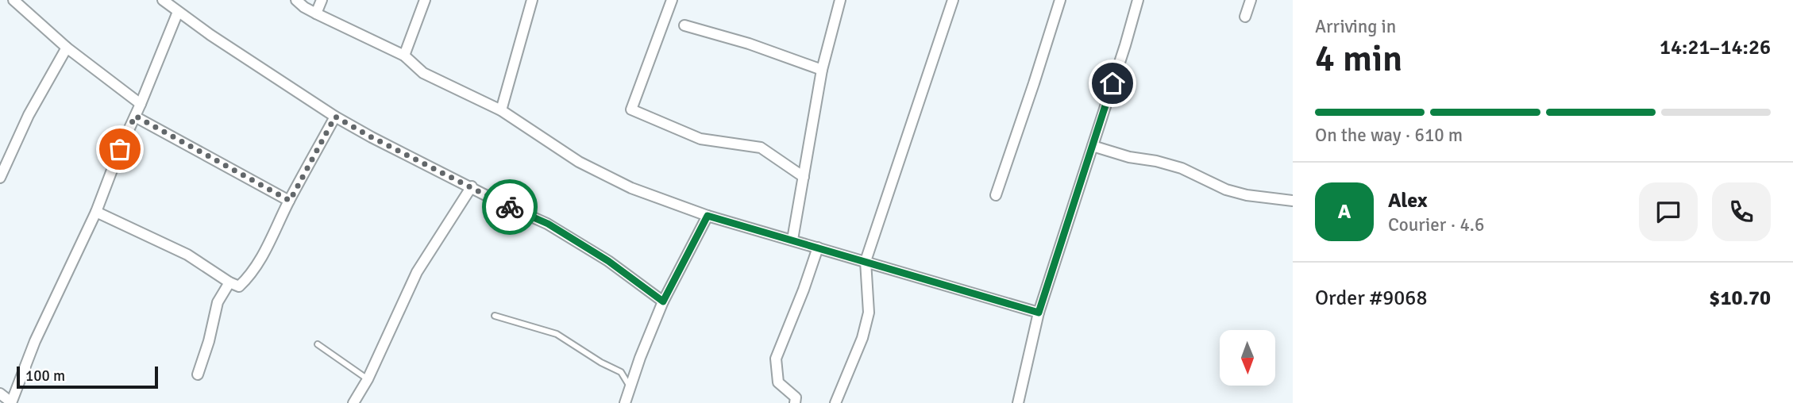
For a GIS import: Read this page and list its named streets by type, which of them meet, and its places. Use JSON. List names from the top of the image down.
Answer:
{
  "scale_bar": "100 m",
  "north": "bottom",
  "page": {
    "heading": ["4 min", "Arriving in", "14:21–14:26"],
    "panel": [
      "Alex",
      "Courier · 4.6",
      "Order #9068",
      "$10.70"
    ],
    "bar": "On the way · 610 m",
    "round": "A",
    "scale": "100 m"
  }
}
